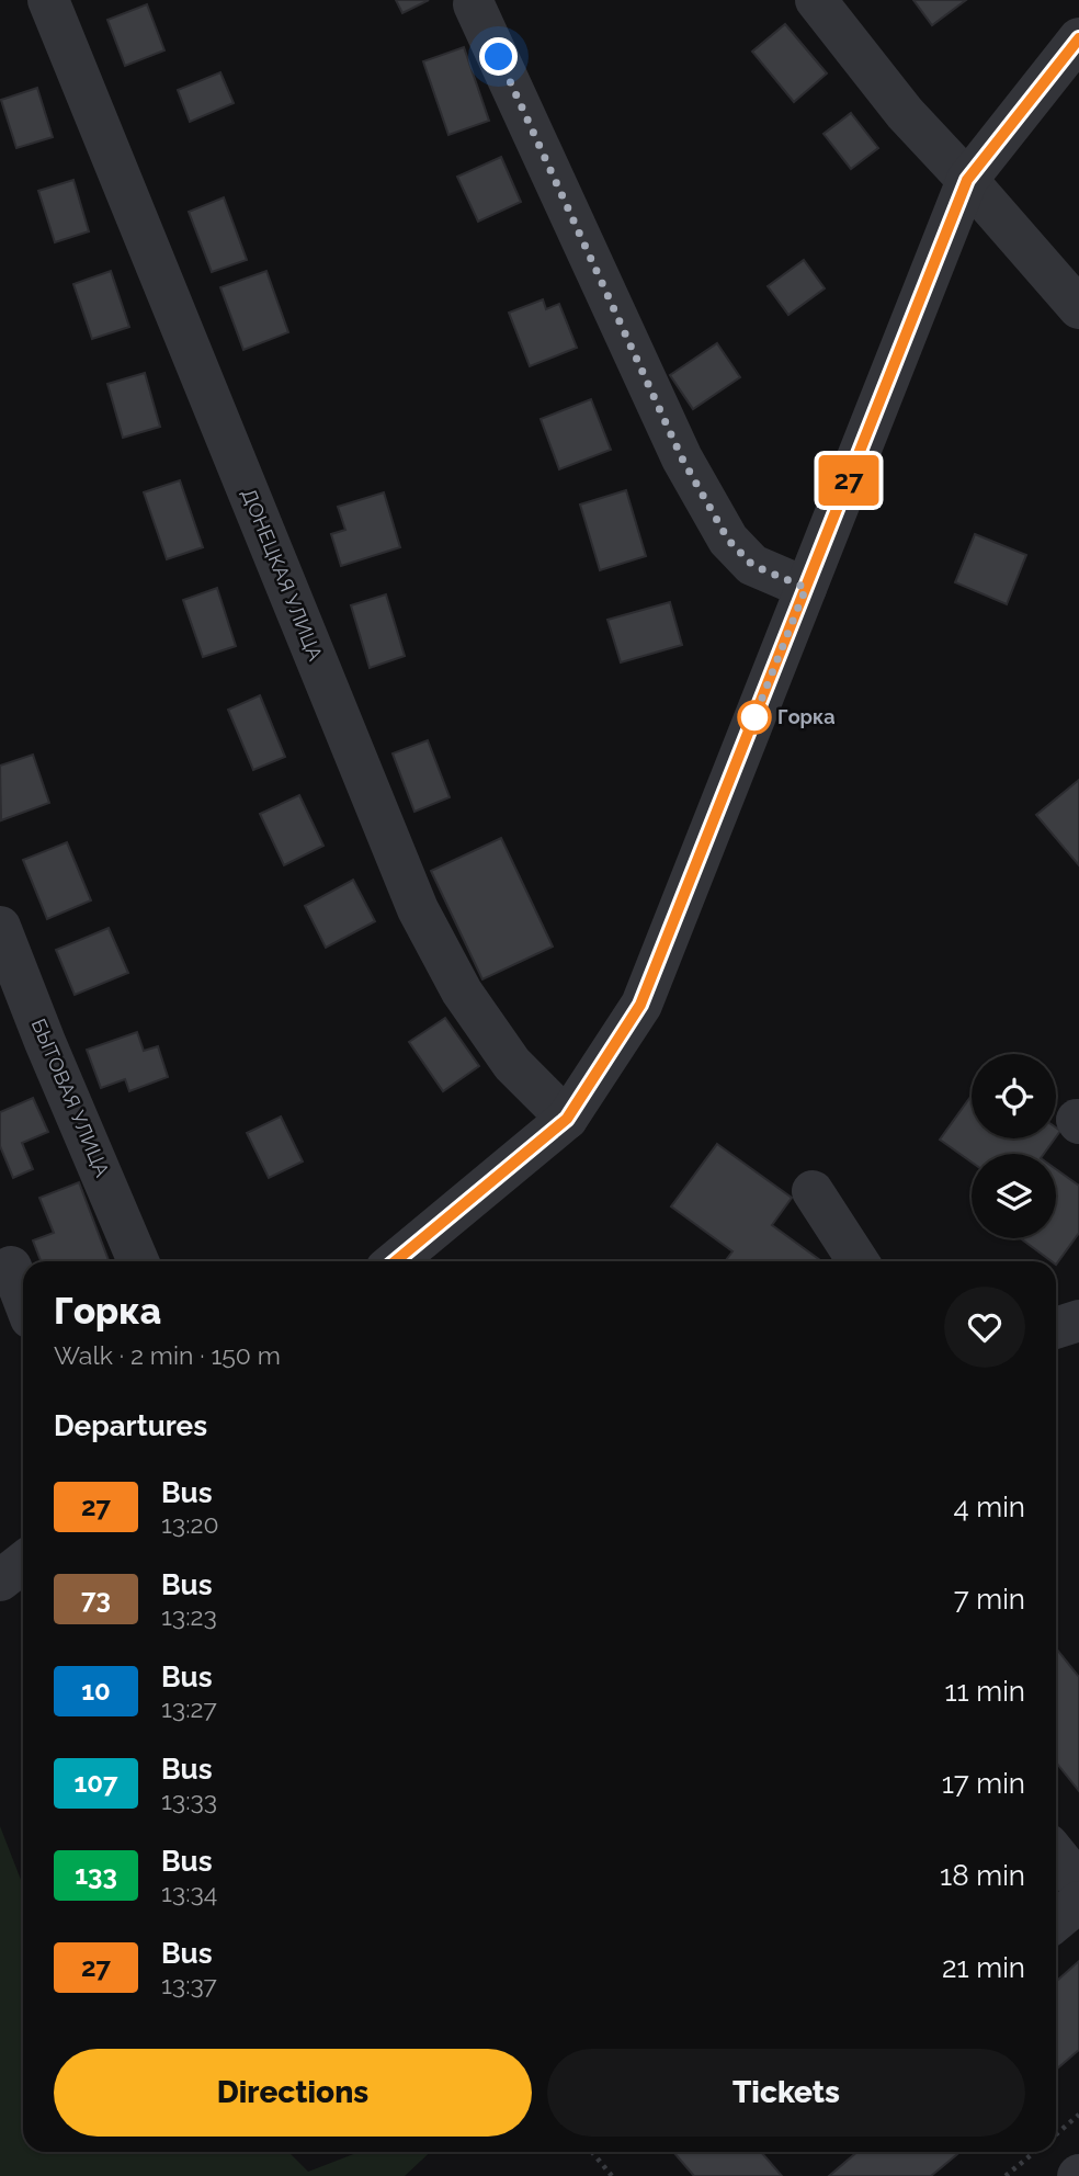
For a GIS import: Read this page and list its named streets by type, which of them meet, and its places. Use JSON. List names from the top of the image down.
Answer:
{
  "streets": {
    "street": ["ДОНЕЦКАЯ УЛИЦА", "БЫТОВАЯ УЛИЦА"]
  },
  "places": ["Горка"],
  "lines": ["bus line 27"],
  "page": {
    "on_map": "27",
    "heading": [
      ["Горка", "Walk · 2 min · 150 m"],
      "Departures"
    ],
    "list": [
      {
        "mark": "27",
        "name": "Bus",
        "note": "13:20",
        "value": "4 min"
      },
      {
        "mark": "73",
        "name": "Bus",
        "note": "13:23",
        "value": "7 min"
      },
      {
        "mark": "10",
        "name": "Bus",
        "note": "13:27",
        "value": "11 min"
      },
      {
        "mark": "107",
        "name": "Bus",
        "note": "13:33",
        "value": "17 min"
      },
      {
        "mark": "133",
        "name": "Bus",
        "note": "13:34",
        "value": "18 min"
      },
      {
        "mark": "27",
        "name": "Bus",
        "note": "13:37",
        "value": "21 min"
      }
    ],
    "buttons": ["Directions", "Tickets"]
  }
}
